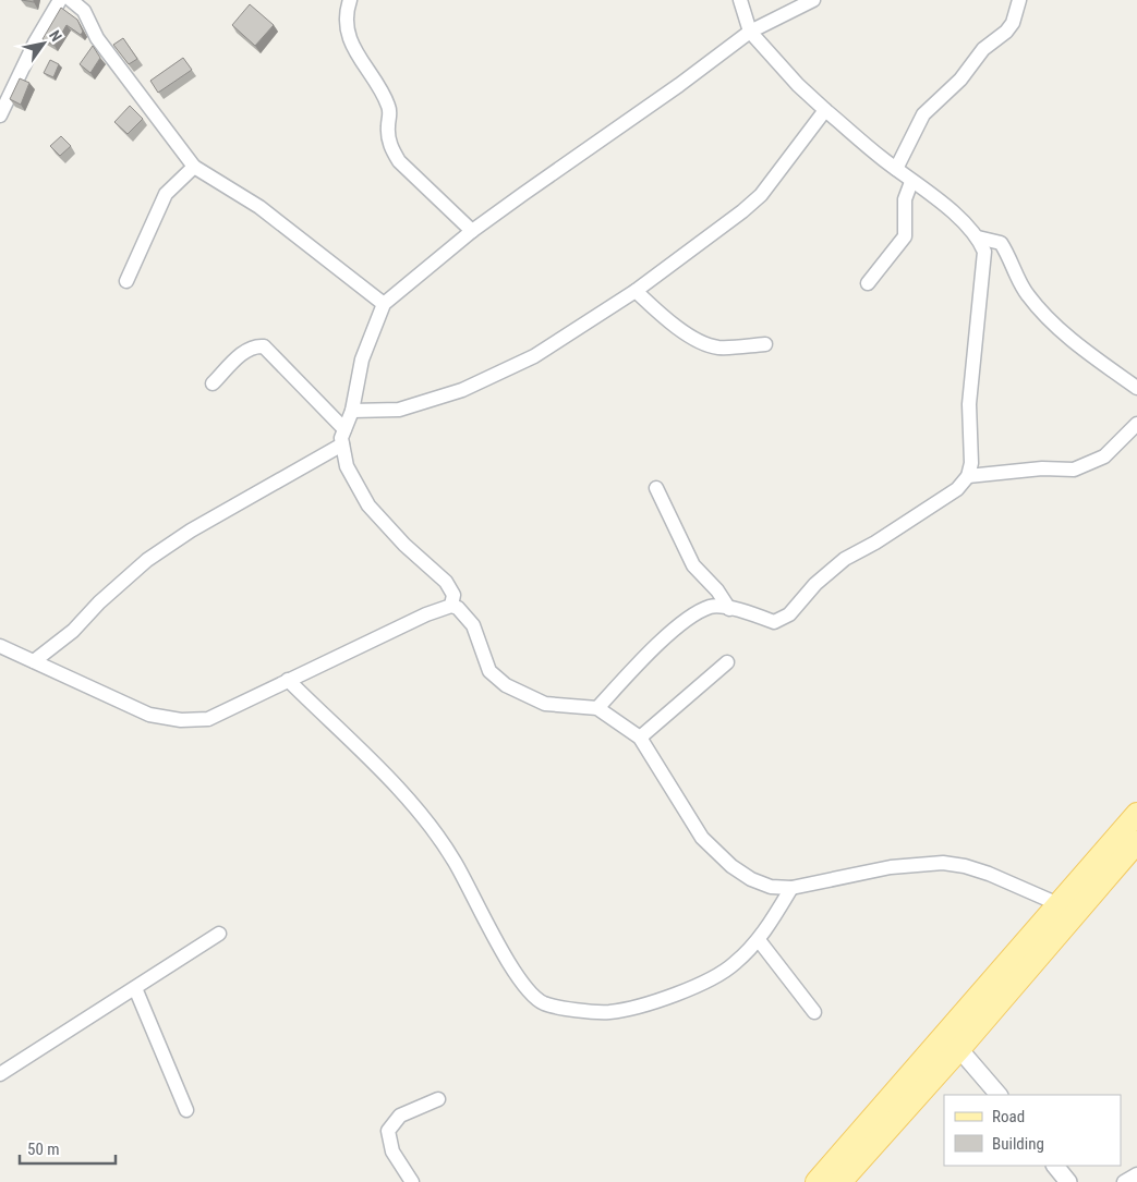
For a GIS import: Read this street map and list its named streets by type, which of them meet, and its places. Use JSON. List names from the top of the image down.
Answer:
{
  "legend": ["Road", "Building"],
  "scale_bar": "50 m",
  "north": "top right"
}
